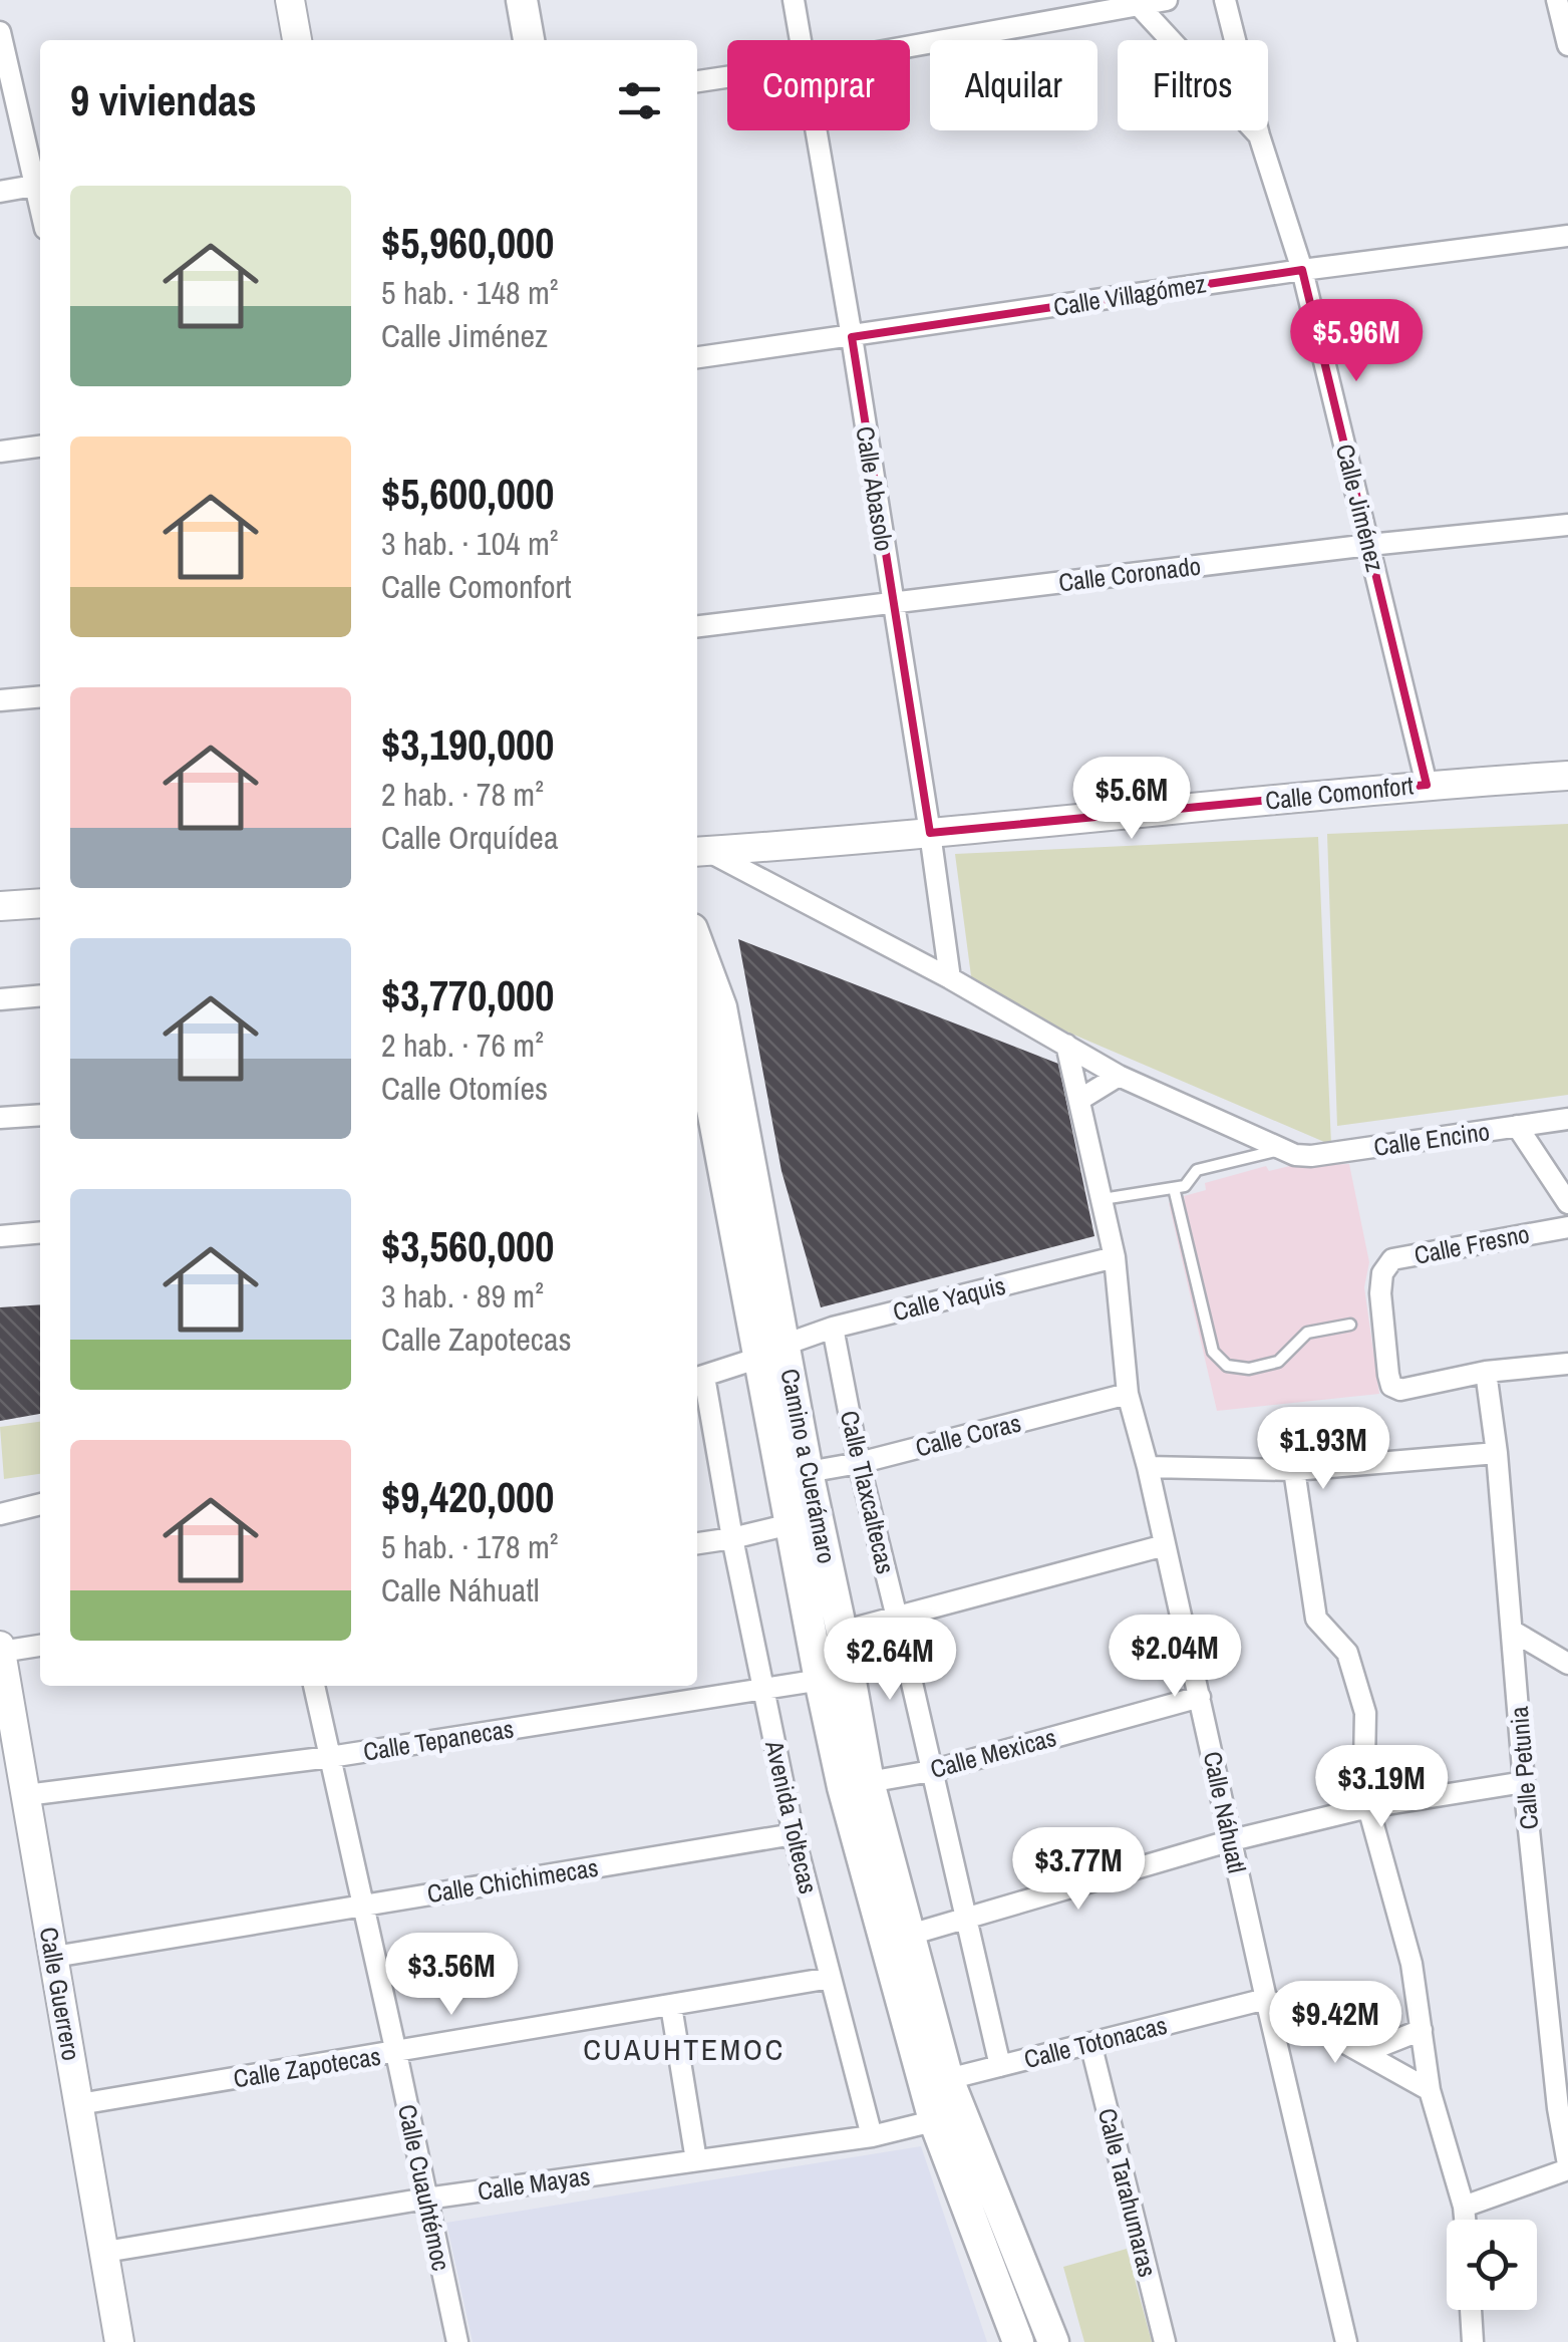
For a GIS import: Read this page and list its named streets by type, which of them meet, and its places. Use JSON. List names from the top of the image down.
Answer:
{
  "streets": {
    "main road": ["Camino a Cuerámaro"],
    "street": [
      "Calle Villagómez",
      "Calle Abasolo",
      "Calle Jiménez",
      "Calle Coronado",
      "Calle Comonfort",
      "Calle Encino",
      "Calle Fresno",
      "Calle Yaquis",
      "Calle Coras",
      "Calle Tlaxcaltecas",
      "Calle Tepanecas",
      "Calle Mexicas",
      "Calle Petunia",
      "Calle Náhuatl",
      "Avenida Toltecas",
      "Calle Chichimecas",
      "Calle Guerrero",
      "Calle Totonacas",
      "Calle Zapotecas",
      "Calle Mayas",
      "Calle Cuauhtémoc",
      "Calle Tarahumaras"
    ]
  },
  "crossings": [
    ["Calle Villagómez", "Calle Abasolo"],
    ["Calle Villagómez", "Calle Jiménez"],
    ["Calle Abasolo", "Calle Coronado"],
    ["Calle Abasolo", "Calle Comonfort"],
    ["Calle Jiménez", "Calle Coronado"],
    ["Calle Jiménez", "Calle Comonfort"],
    ["Calle Encino", "Calle Náhuatl"],
    ["Calle Fresno", "Calle Petunia"],
    ["Calle Yaquis", "Camino a Cuerámaro"],
    ["Calle Yaquis", "Calle Tlaxcaltecas"],
    ["Calle Yaquis", "Calle Náhuatl"],
    ["Calle Yaquis", "Avenida Toltecas"],
    ["Calle Coras", "Camino a Cuerámaro"],
    ["Calle Coras", "Calle Tlaxcaltecas"],
    ["Calle Coras", "Calle Náhuatl"],
    ["Camino a Cuerámaro", "Calle Tepanecas"],
    ["Camino a Cuerámaro", "Calle Mexicas"],
    ["Camino a Cuerámaro", "Calle Totonacas"],
    ["Camino a Cuerámaro", "Calle Mayas"],
    ["Calle Tlaxcaltecas", "Calle Mexicas"],
    ["Calle Tlaxcaltecas", "Calle Totonacas"],
    ["Calle Tepanecas", "Avenida Toltecas"],
    ["Calle Tepanecas", "Calle Guerrero"],
    ["Calle Tepanecas", "Calle Cuauhtémoc"],
    ["Calle Mexicas", "Calle Náhuatl"],
    ["Calle Náhuatl", "Calle Totonacas"],
    ["Avenida Toltecas", "Calle Chichimecas"],
    ["Avenida Toltecas", "Calle Zapotecas"],
    ["Avenida Toltecas", "Calle Mayas"],
    ["Calle Chichimecas", "Calle Guerrero"],
    ["Calle Chichimecas", "Calle Cuauhtémoc"],
    ["Calle Guerrero", "Calle Zapotecas"],
    ["Calle Guerrero", "Calle Mayas"],
    ["Calle Totonacas", "Calle Tarahumaras"],
    ["Calle Zapotecas", "Calle Cuauhtémoc"],
    ["Calle Mayas", "Calle Cuauhtémoc"]
  ],
  "districts": ["CUAUHTEMOC"],
  "page": {
    "chip": ["Comprar", "Alquilar", "Filtros"],
    "heading": "9 viviendas",
    "list": [
      {
        "name": "$5,960,000",
        "note": "5 hab. · 148 m² · Calle Jiménez"
      },
      {
        "name": "$5,600,000",
        "note": "3 hab. · 104 m² · Calle Comonfort"
      },
      {
        "name": "$3,190,000",
        "note": "2 hab. · 78 m² · Calle Orquídea"
      },
      {
        "name": "$3,770,000",
        "note": "2 hab. · 76 m² · Calle Otomíes"
      },
      {
        "name": "$3,560,000",
        "note": "3 hab. · 89 m² · Calle Zapotecas"
      },
      {
        "name": "$9,420,000",
        "note": "5 hab. · 178 m² · Calle Náhuatl"
      }
    ],
    "price": [
      "$5.96M",
      "$5.6M",
      "$1.93M",
      "$2.04M",
      "$2.64M",
      "$3.19M",
      "$3.77M",
      "$3.56M",
      "$9.42M"
    ]
  }
}
